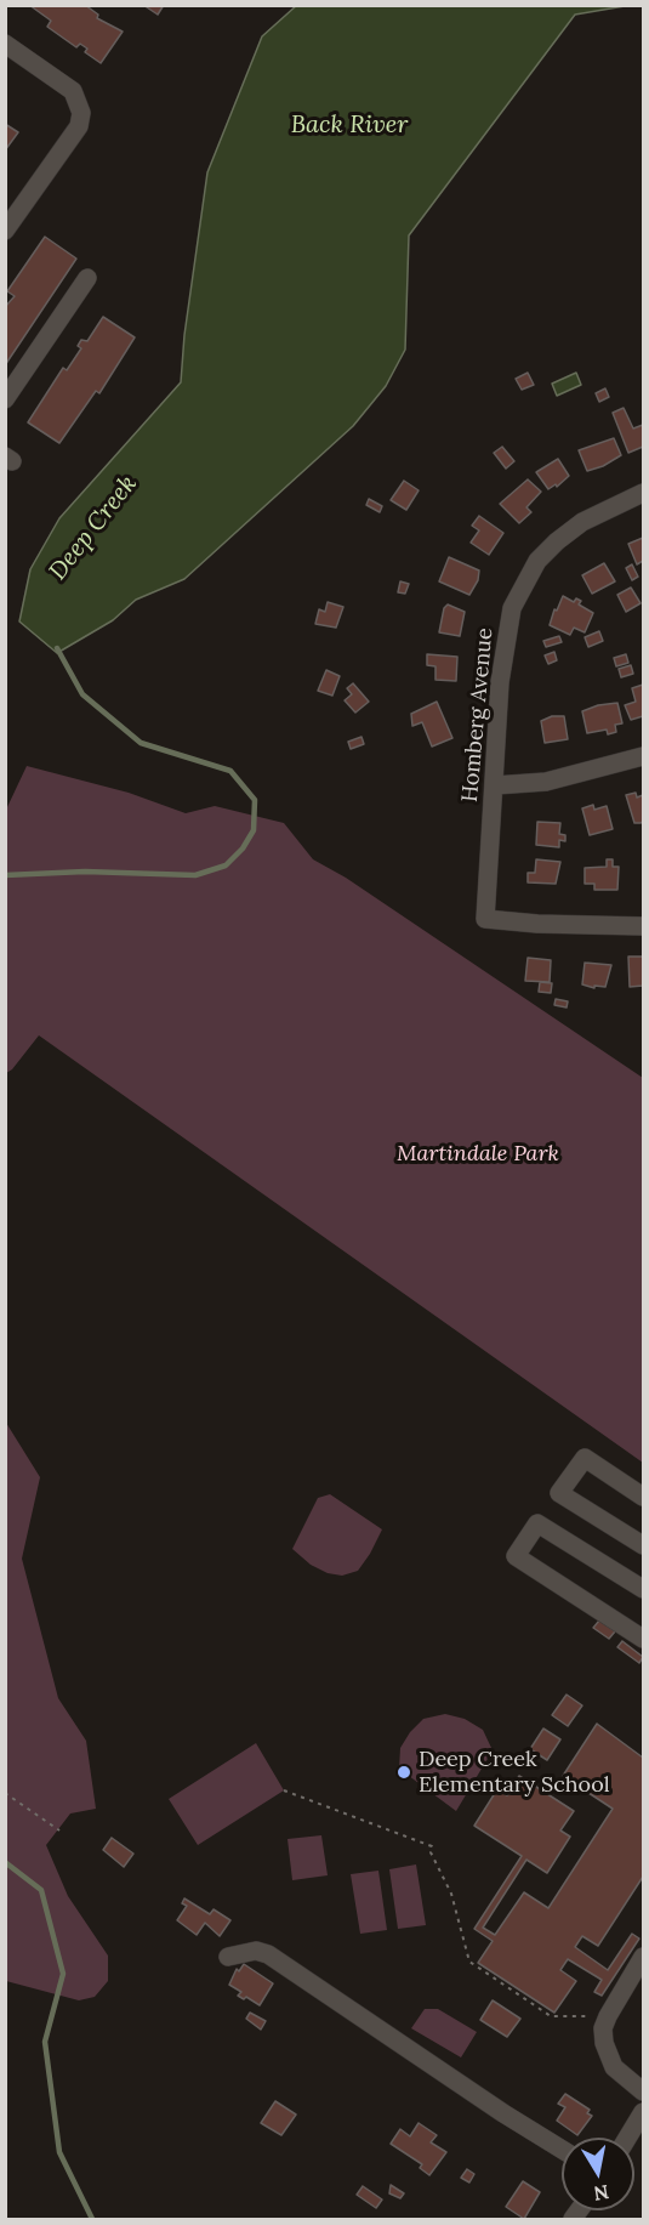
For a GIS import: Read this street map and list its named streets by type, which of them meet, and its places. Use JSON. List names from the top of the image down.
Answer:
{
  "streets": {
    "street": ["Homberg Avenue"]
  },
  "water": ["Back River", "Deep Creek"],
  "parks": ["Martindale Park"],
  "places": ["Deep Creek Elementary School"],
  "north": "bottom"
}
